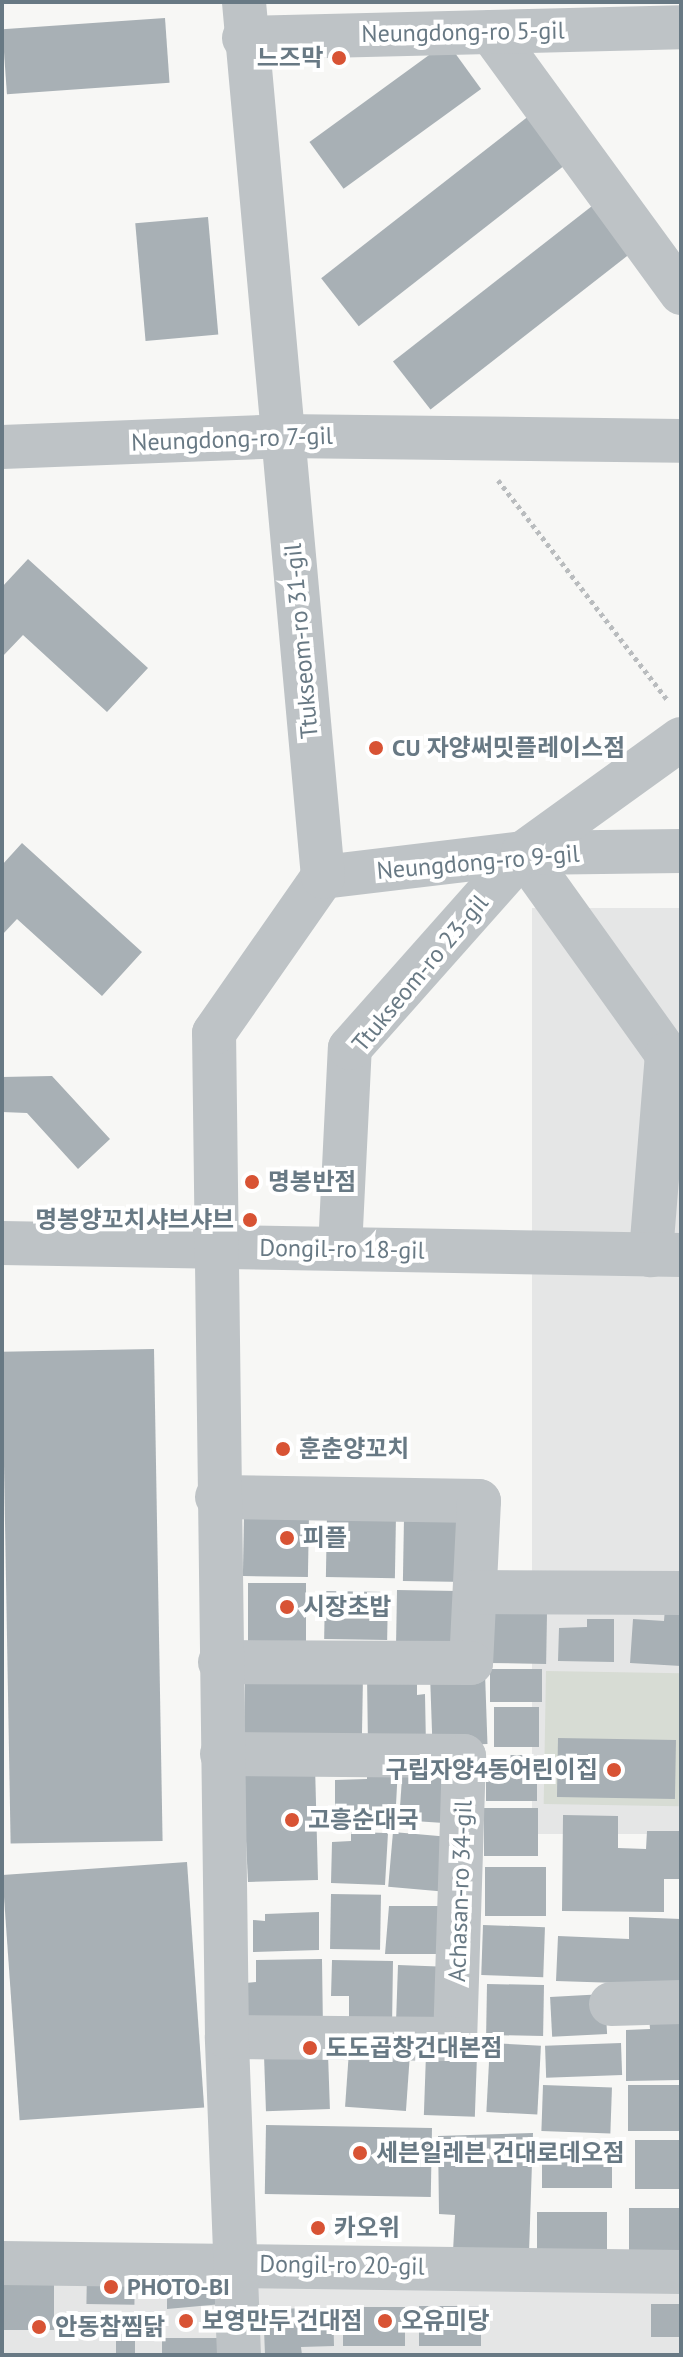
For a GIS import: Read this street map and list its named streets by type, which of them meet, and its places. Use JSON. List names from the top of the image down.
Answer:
{
  "streets": {
    "street": [
      "Neungdong-ro 5-gil",
      "Neungdong-ro 7-gil",
      "Ttukseom-ro 31-gil",
      "Neungdong-ro 9-gil",
      "Ttukseom-ro 23-gil",
      "Dongil-ro 18-gil",
      "Achasan-ro 34-gil",
      "Dongil-ro 20-gil"
    ]
  },
  "crossings": [
    ["Neungdong-ro 5-gil", "Ttukseom-ro 31-gil"],
    ["Neungdong-ro 7-gil", "Ttukseom-ro 31-gil"],
    ["Ttukseom-ro 31-gil", "Neungdong-ro 9-gil"],
    ["Neungdong-ro 9-gil", "Ttukseom-ro 23-gil"],
    ["Ttukseom-ro 23-gil", "Dongil-ro 18-gil"]
  ],
  "places": [
    "느즈막",
    "CU 자양써밋플레이스점",
    "명봉반점",
    "명봉양꼬치샤브샤브",
    "훈춘양꼬치",
    "피플",
    "시장초밥",
    "구립자양4동어린이집",
    "고흥순대국",
    "도도곱창건대본점",
    "세븐일레븐 건대로데오점",
    "카오위",
    "PHOTO-BI",
    "보영만두 건대점",
    "오유미당",
    "안동참찜닭"
  ]
}
